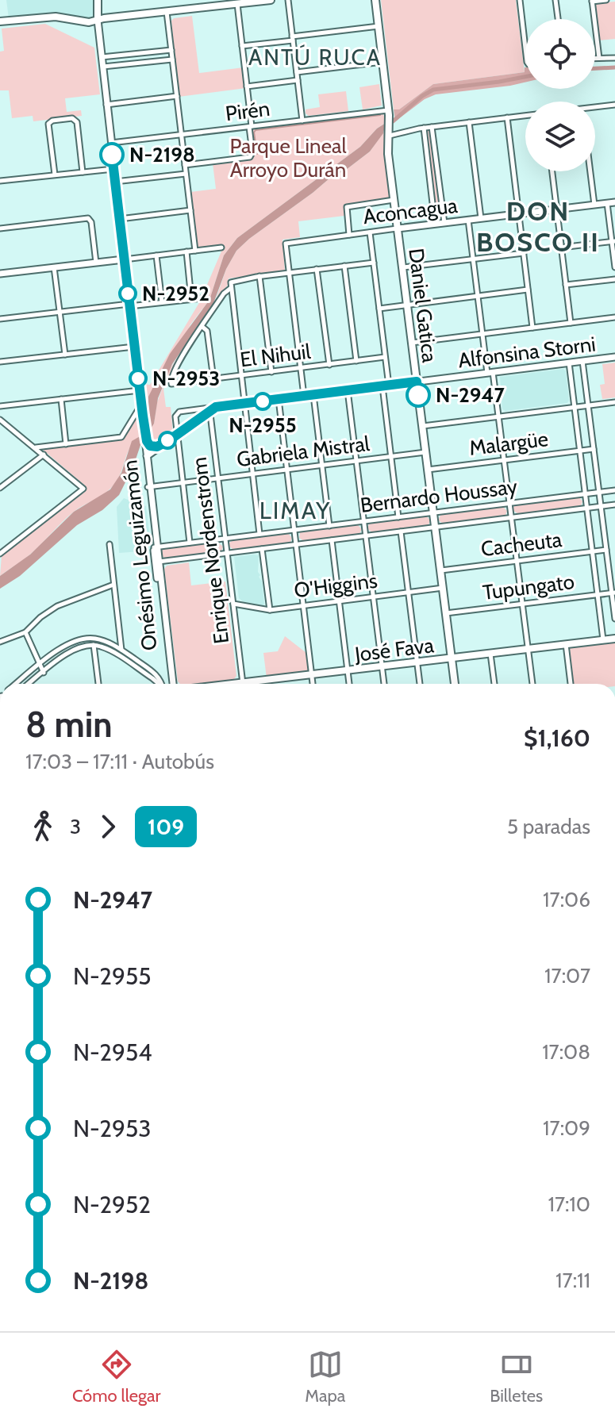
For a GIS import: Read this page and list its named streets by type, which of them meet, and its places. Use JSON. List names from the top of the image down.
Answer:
{
  "streets": {
    "main road": ["Daniel Gatica", "José Fava"],
    "street": [
      "Pirén",
      "Aconcagua",
      "Alfonsina Storni",
      "El Nihuil",
      "Malargüe",
      "Gabriela Mistral",
      "Bernardo Houssay",
      "Cacheuta",
      "Enrique Nordenstrom",
      "Onésimo Leguizamón",
      "O'Higgins",
      "Tupungato"
    ]
  },
  "crossings": [
    ["Pirén", "Daniel Gatica"],
    ["Pirén", "Onésimo Leguizamón"],
    ["Aconcagua", "Daniel Gatica"],
    ["Daniel Gatica", "Alfonsina Storni"],
    ["Daniel Gatica", "Malargüe"],
    ["Daniel Gatica", "Gabriela Mistral"],
    ["Daniel Gatica", "Bernardo Houssay"],
    ["Daniel Gatica", "Cacheuta"],
    ["Daniel Gatica", "O'Higgins"],
    ["Daniel Gatica", "Tupungato"],
    ["Daniel Gatica", "José Fava"],
    ["Alfonsina Storni", "Enrique Nordenstrom"],
    ["Alfonsina Storni", "Onésimo Leguizamón"],
    ["Gabriela Mistral", "Enrique Nordenstrom"],
    ["Gabriela Mistral", "Onésimo Leguizamón"],
    ["Bernardo Houssay", "Enrique Nordenstrom"],
    ["Bernardo Houssay", "Onésimo Leguizamón"],
    ["Enrique Nordenstrom", "O'Higgins"]
  ],
  "districts": ["ANTÚ RUCA", "DON BOSCO II", "LIMAY"],
  "parks": ["Parque Lineal Arroyo Durán"],
  "places": [
    "N-2198",
    "N-2952",
    "N-2953",
    "N-2947",
    "N-2955"
  ],
  "lines": ["bus line 109"],
  "page": {
    "heading": ["8 min", "17:03 – 17:11 · Autobús", "$1,160"],
    "legs": ["3", "109", "5 paradas"],
    "list": [
      {
        "name": "N-2947",
        "value": "17:06"
      },
      {
        "name": "N-2955",
        "value": "17:07"
      },
      {
        "name": "N-2954",
        "value": "17:08"
      },
      {
        "name": "N-2953",
        "value": "17:09"
      },
      {
        "name": "N-2952",
        "value": "17:10"
      },
      {
        "name": "N-2198",
        "value": "17:11"
      }
    ],
    "tabs": ["Cómo llegar", "Mapa", "Billetes"]
  }
}
